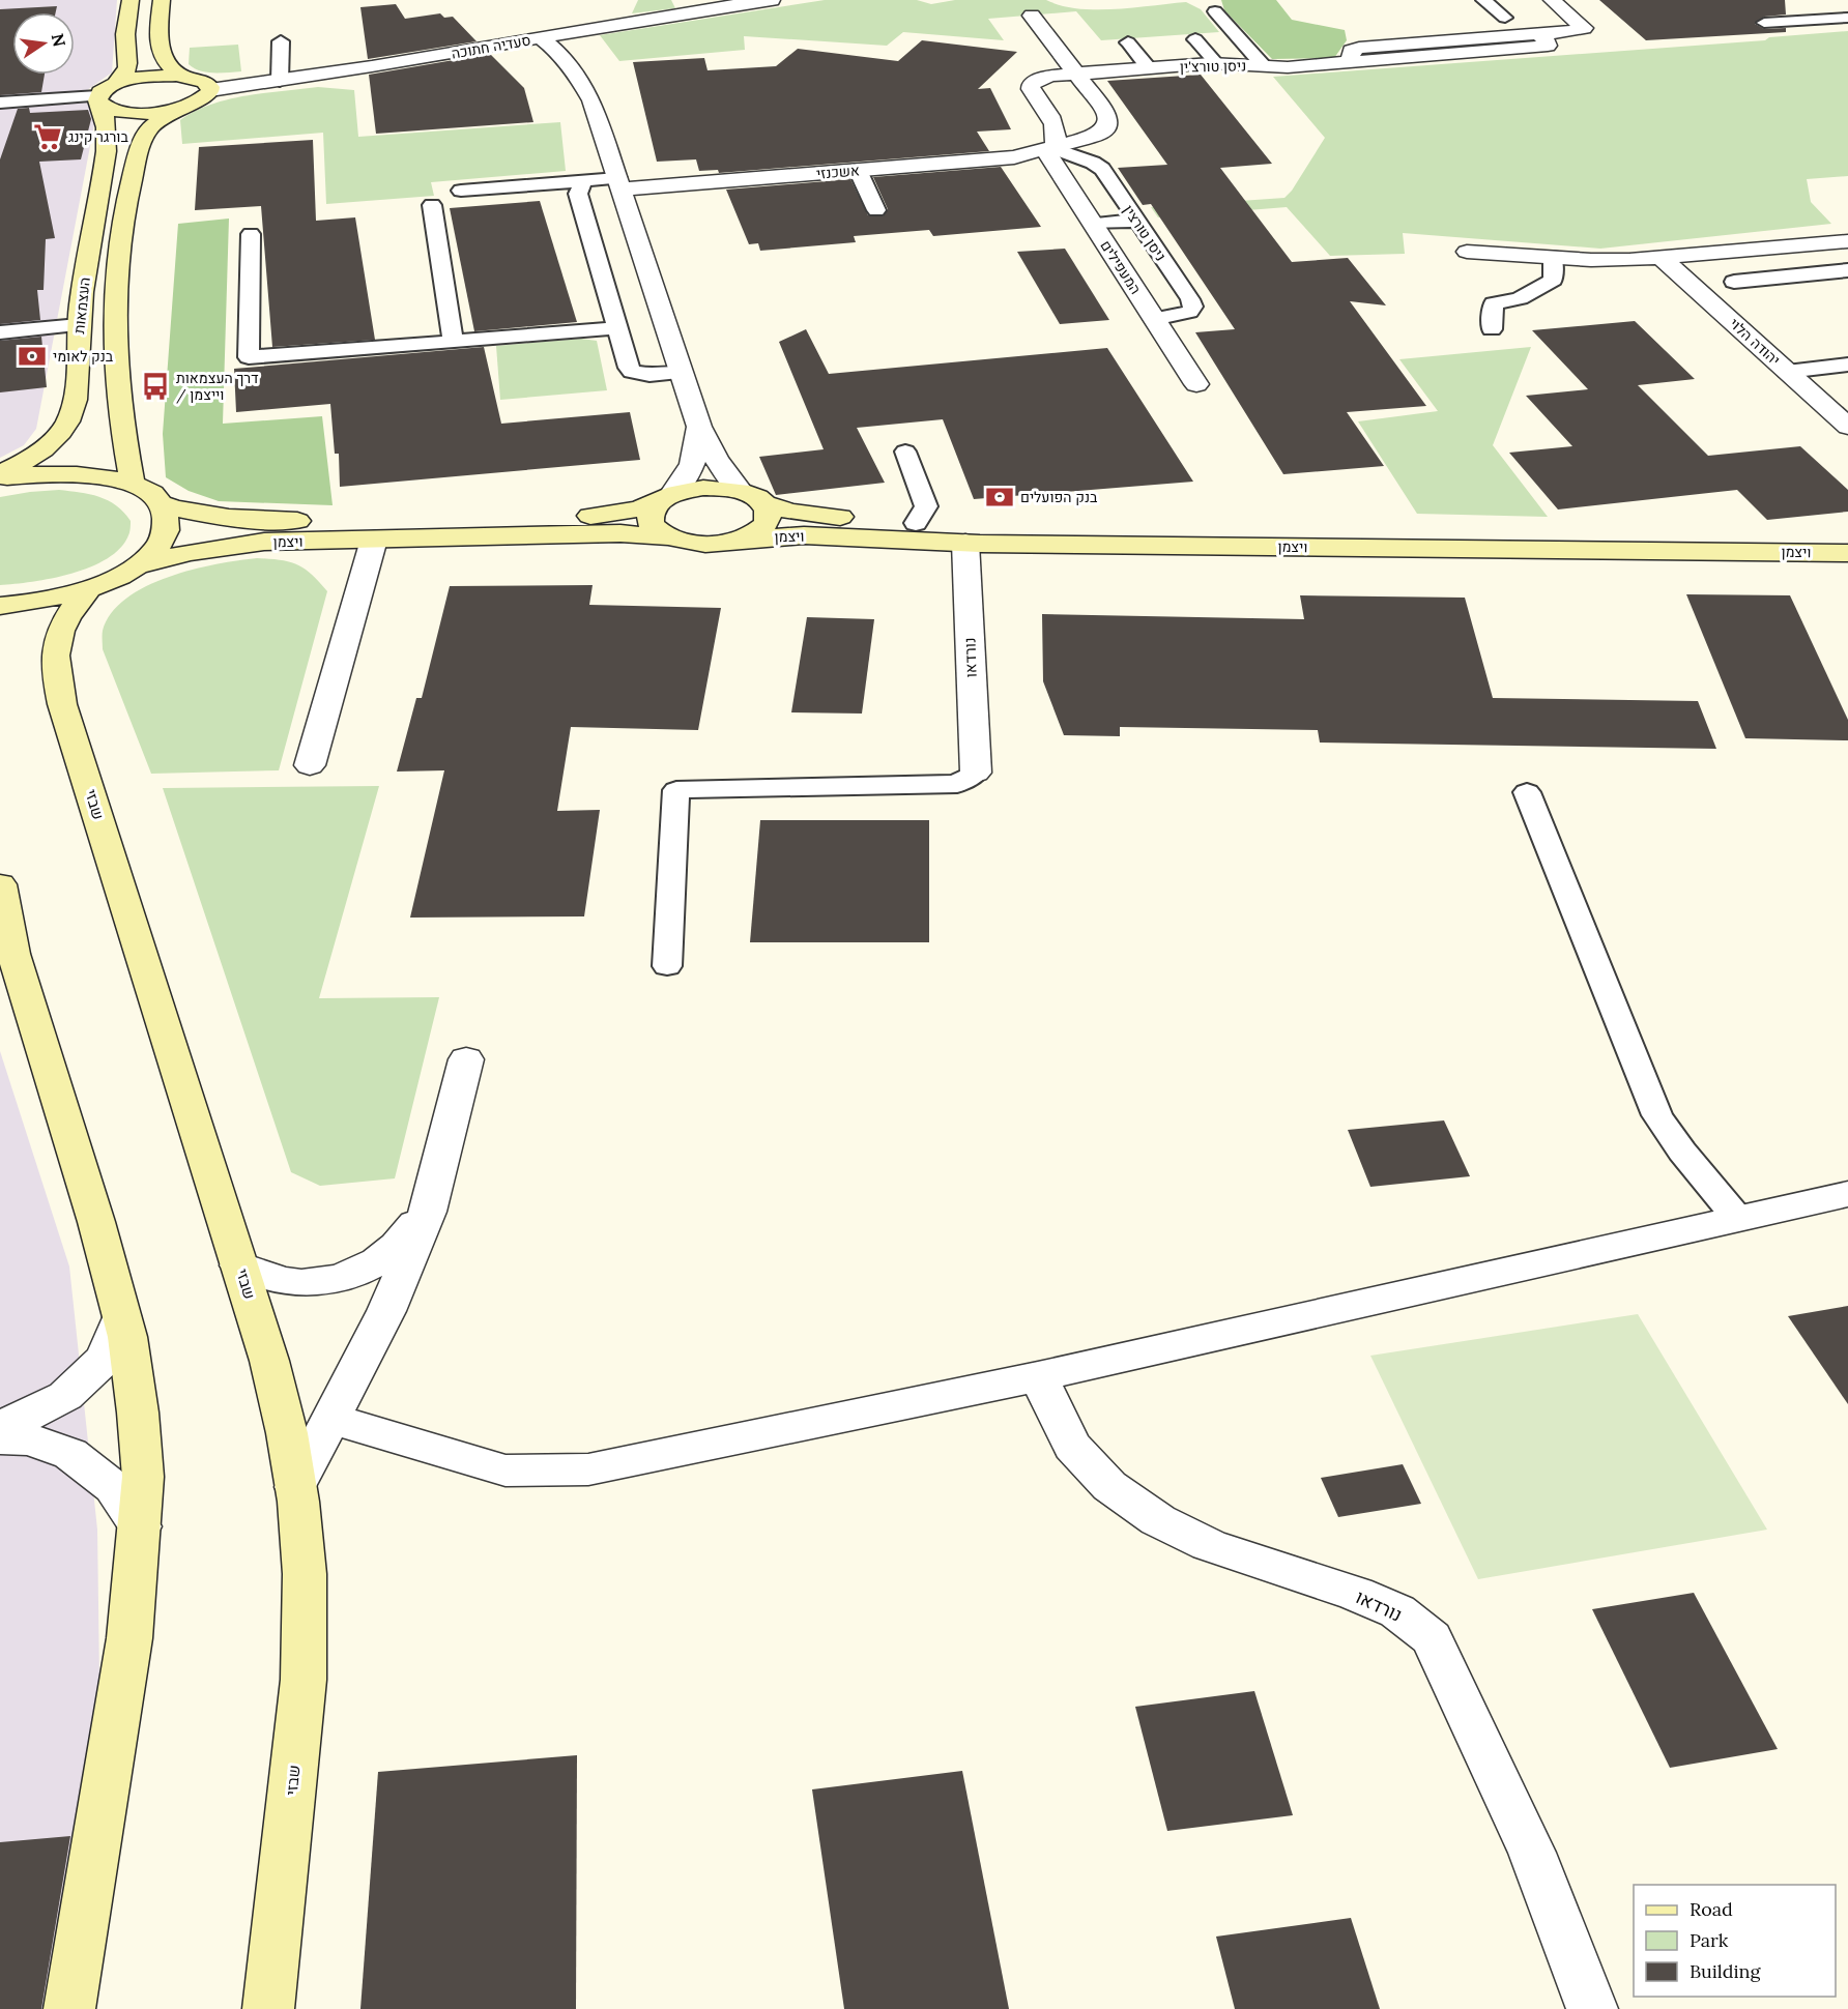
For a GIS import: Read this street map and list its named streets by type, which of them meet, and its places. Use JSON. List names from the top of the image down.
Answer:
{
  "streets": {
    "street": [
      "סעדיה חתוכה",
      "ניסן טורצ'ין",
      "אשכנזי",
      "המעפילים",
      "העצמאות",
      "יהודה הלוי",
      "ויצמן",
      "נורדאו",
      "שבזי"
    ],
    "lane": ["ניסן טורצין"]
  },
  "crossings": [
    ["ניסן טורצ'ין", "אשכנזי"],
    ["ניסן טורצ'ין", "ניסן טורצין"],
    ["ניסן טורצ'ין", "המעפילים"],
    ["אשכנזי", "ניסן טורצין"],
    ["אשכנזי", "המעפילים"],
    ["ניסן טורצין", "המעפילים"],
    ["ויצמן", "נורדאו"]
  ],
  "places": {
    "supermarket": ["בורגר קינג"],
    "bank": ["בנק לאומי", "בנק הפועלים"],
    "bus stop": ["דרך העצמאות / וייצמן"]
  },
  "legend": ["Road", "Park", "Building"],
  "north": "right"
}
